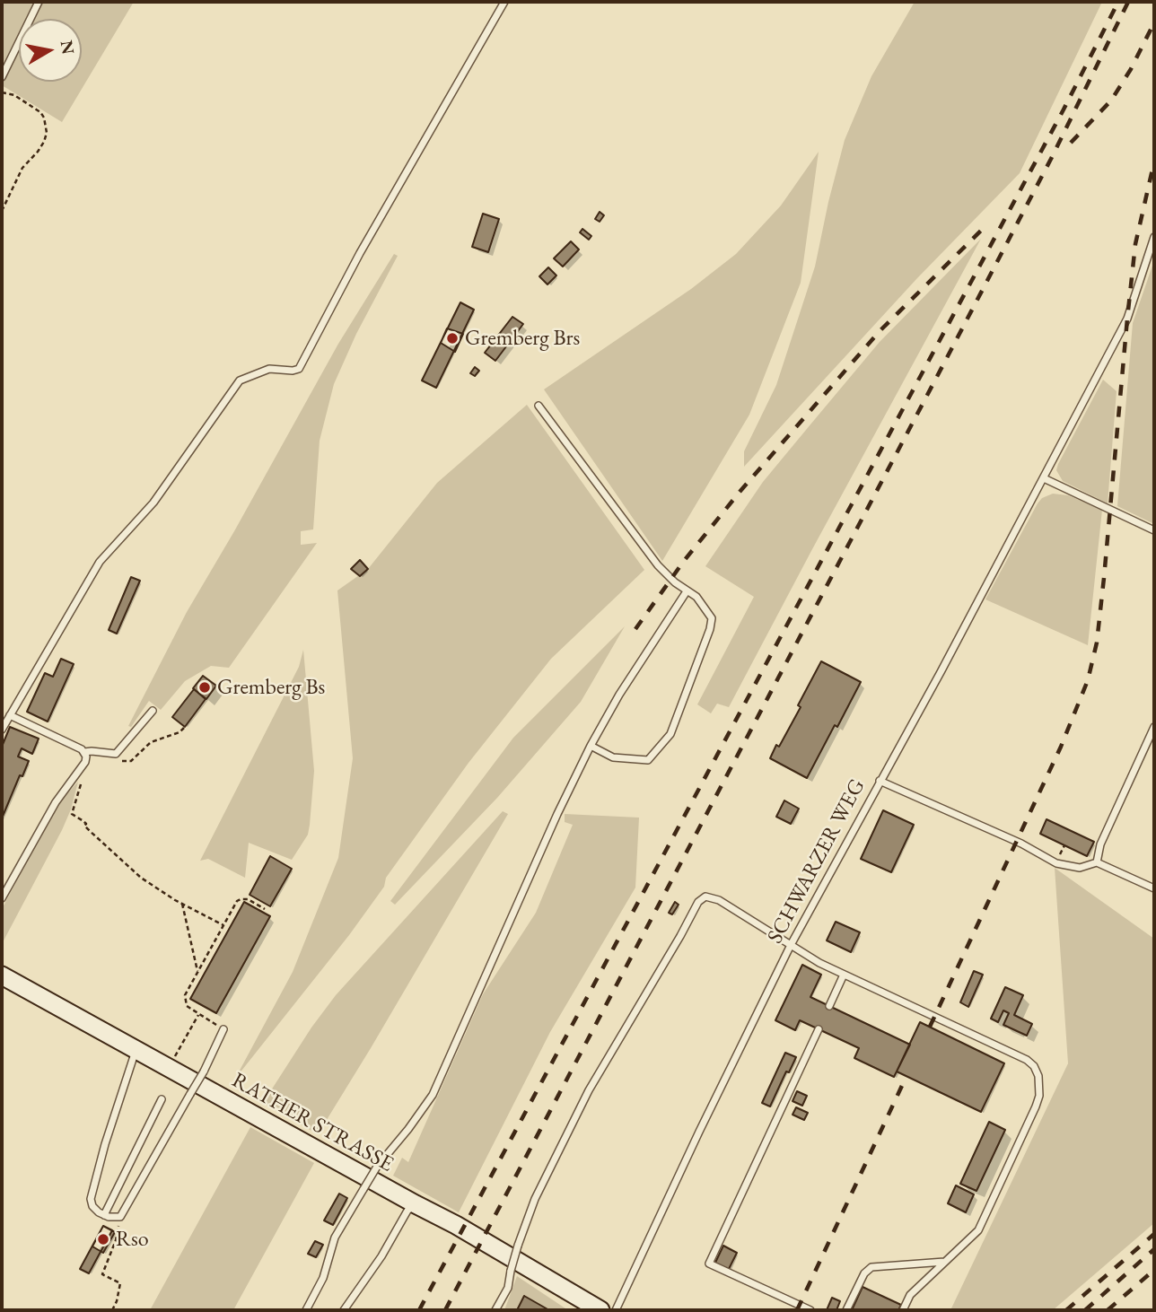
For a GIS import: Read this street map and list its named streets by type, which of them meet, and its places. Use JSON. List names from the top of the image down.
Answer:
{
  "streets": {
    "street": ["RATHER STRASSE"],
    "lane": ["SCHWARZER WEG"]
  },
  "places": ["Gremberg Brs", "Gremberg Bs", "Rso"],
  "north": "right"
}
